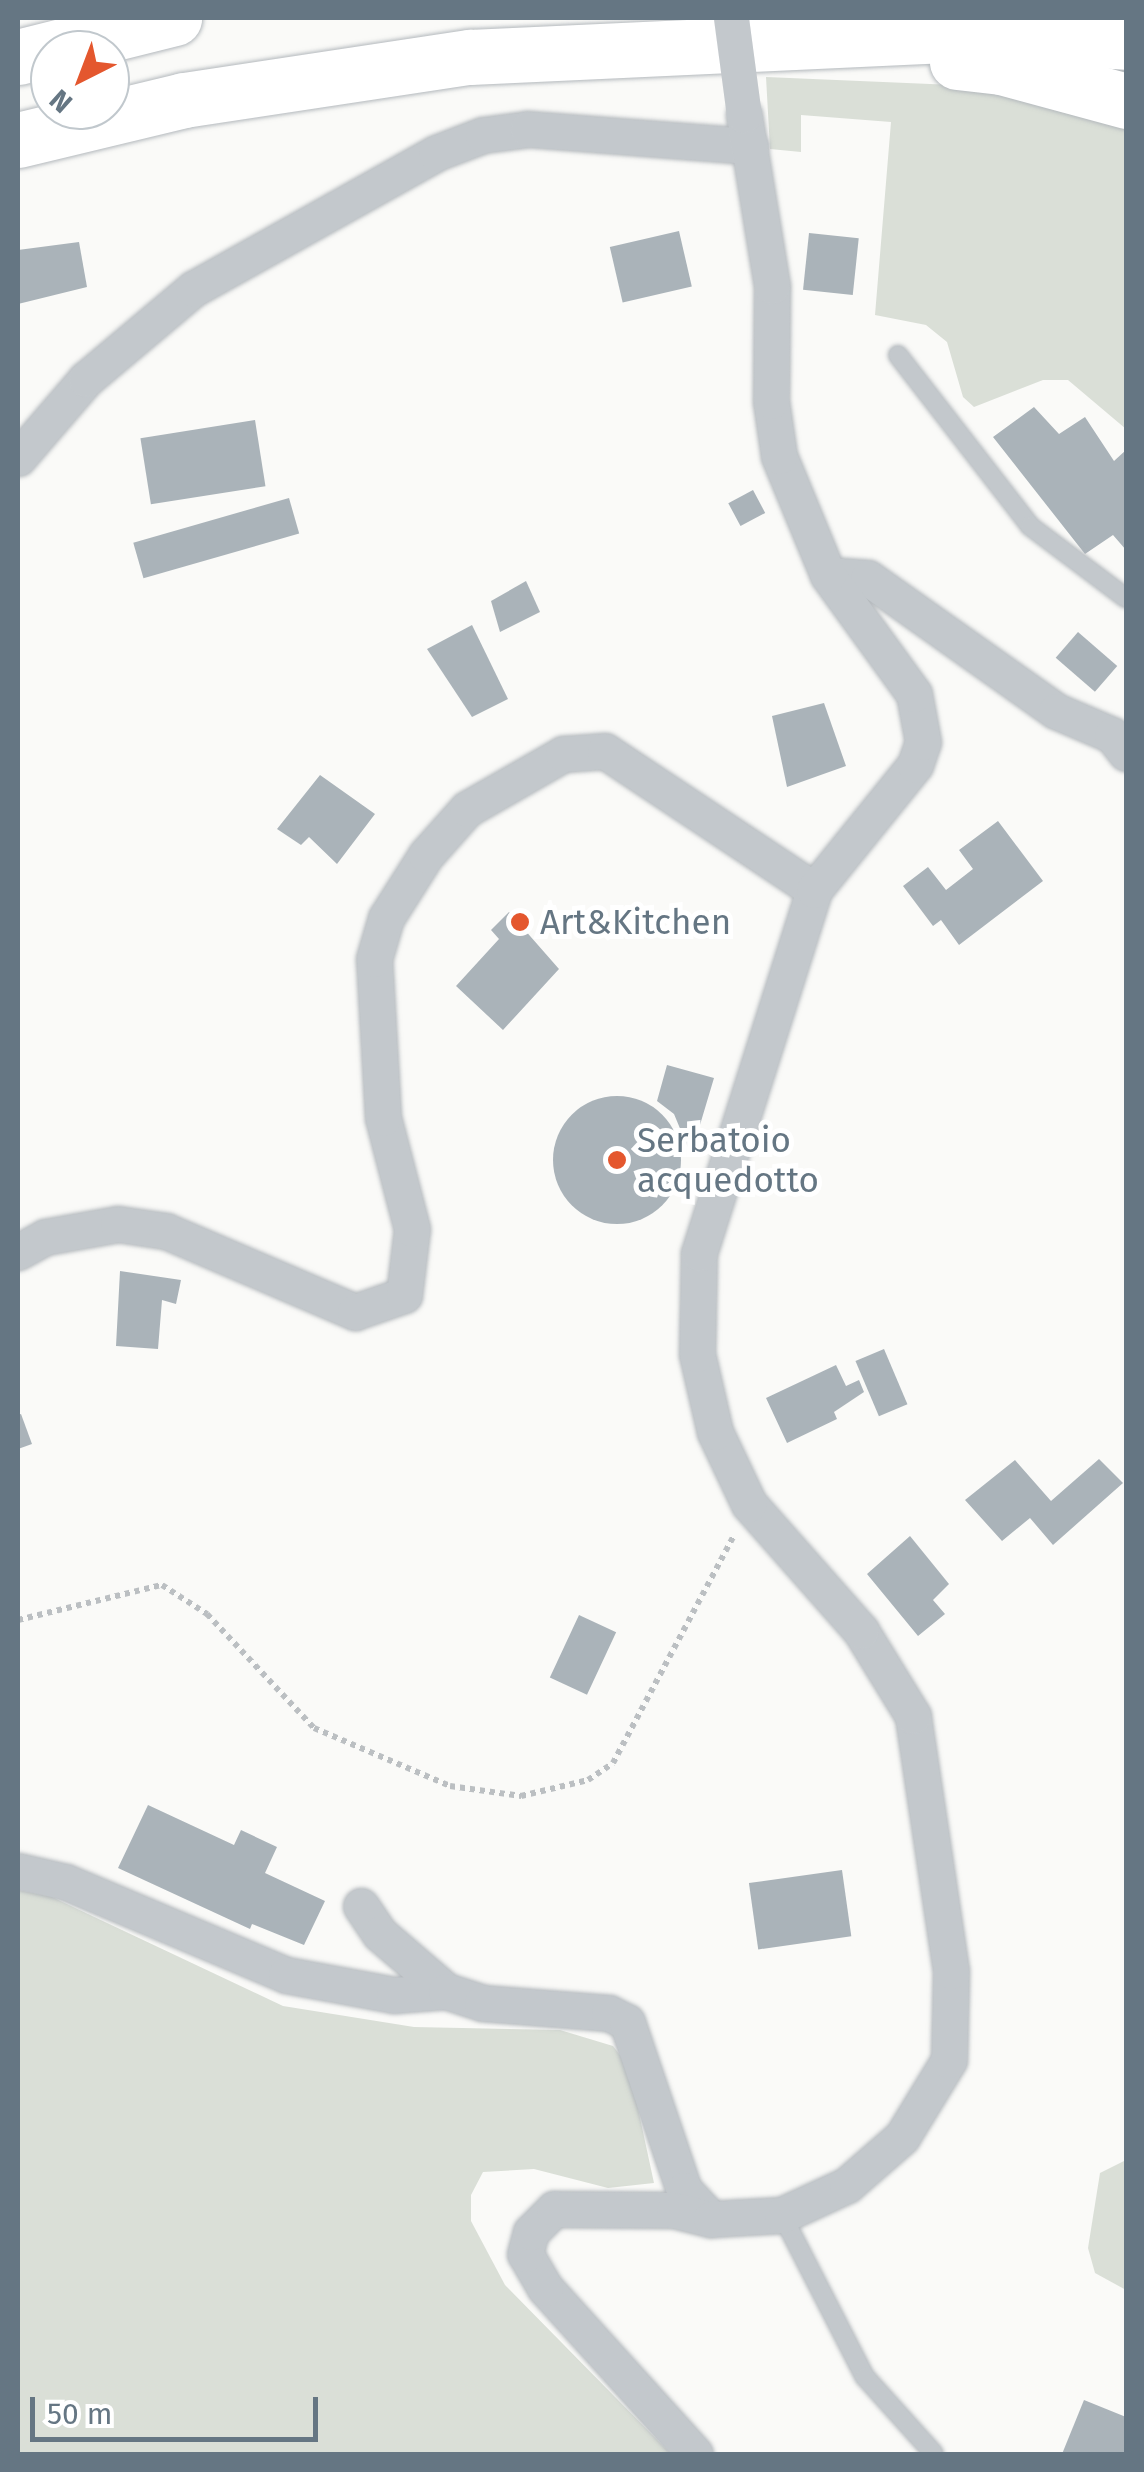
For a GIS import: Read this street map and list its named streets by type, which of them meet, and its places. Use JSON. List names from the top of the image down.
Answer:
{
  "places": ["Art&Kitchen", "Serbatoio acquedotto"],
  "scale_bar": "50 m",
  "north": "bottom left"
}
